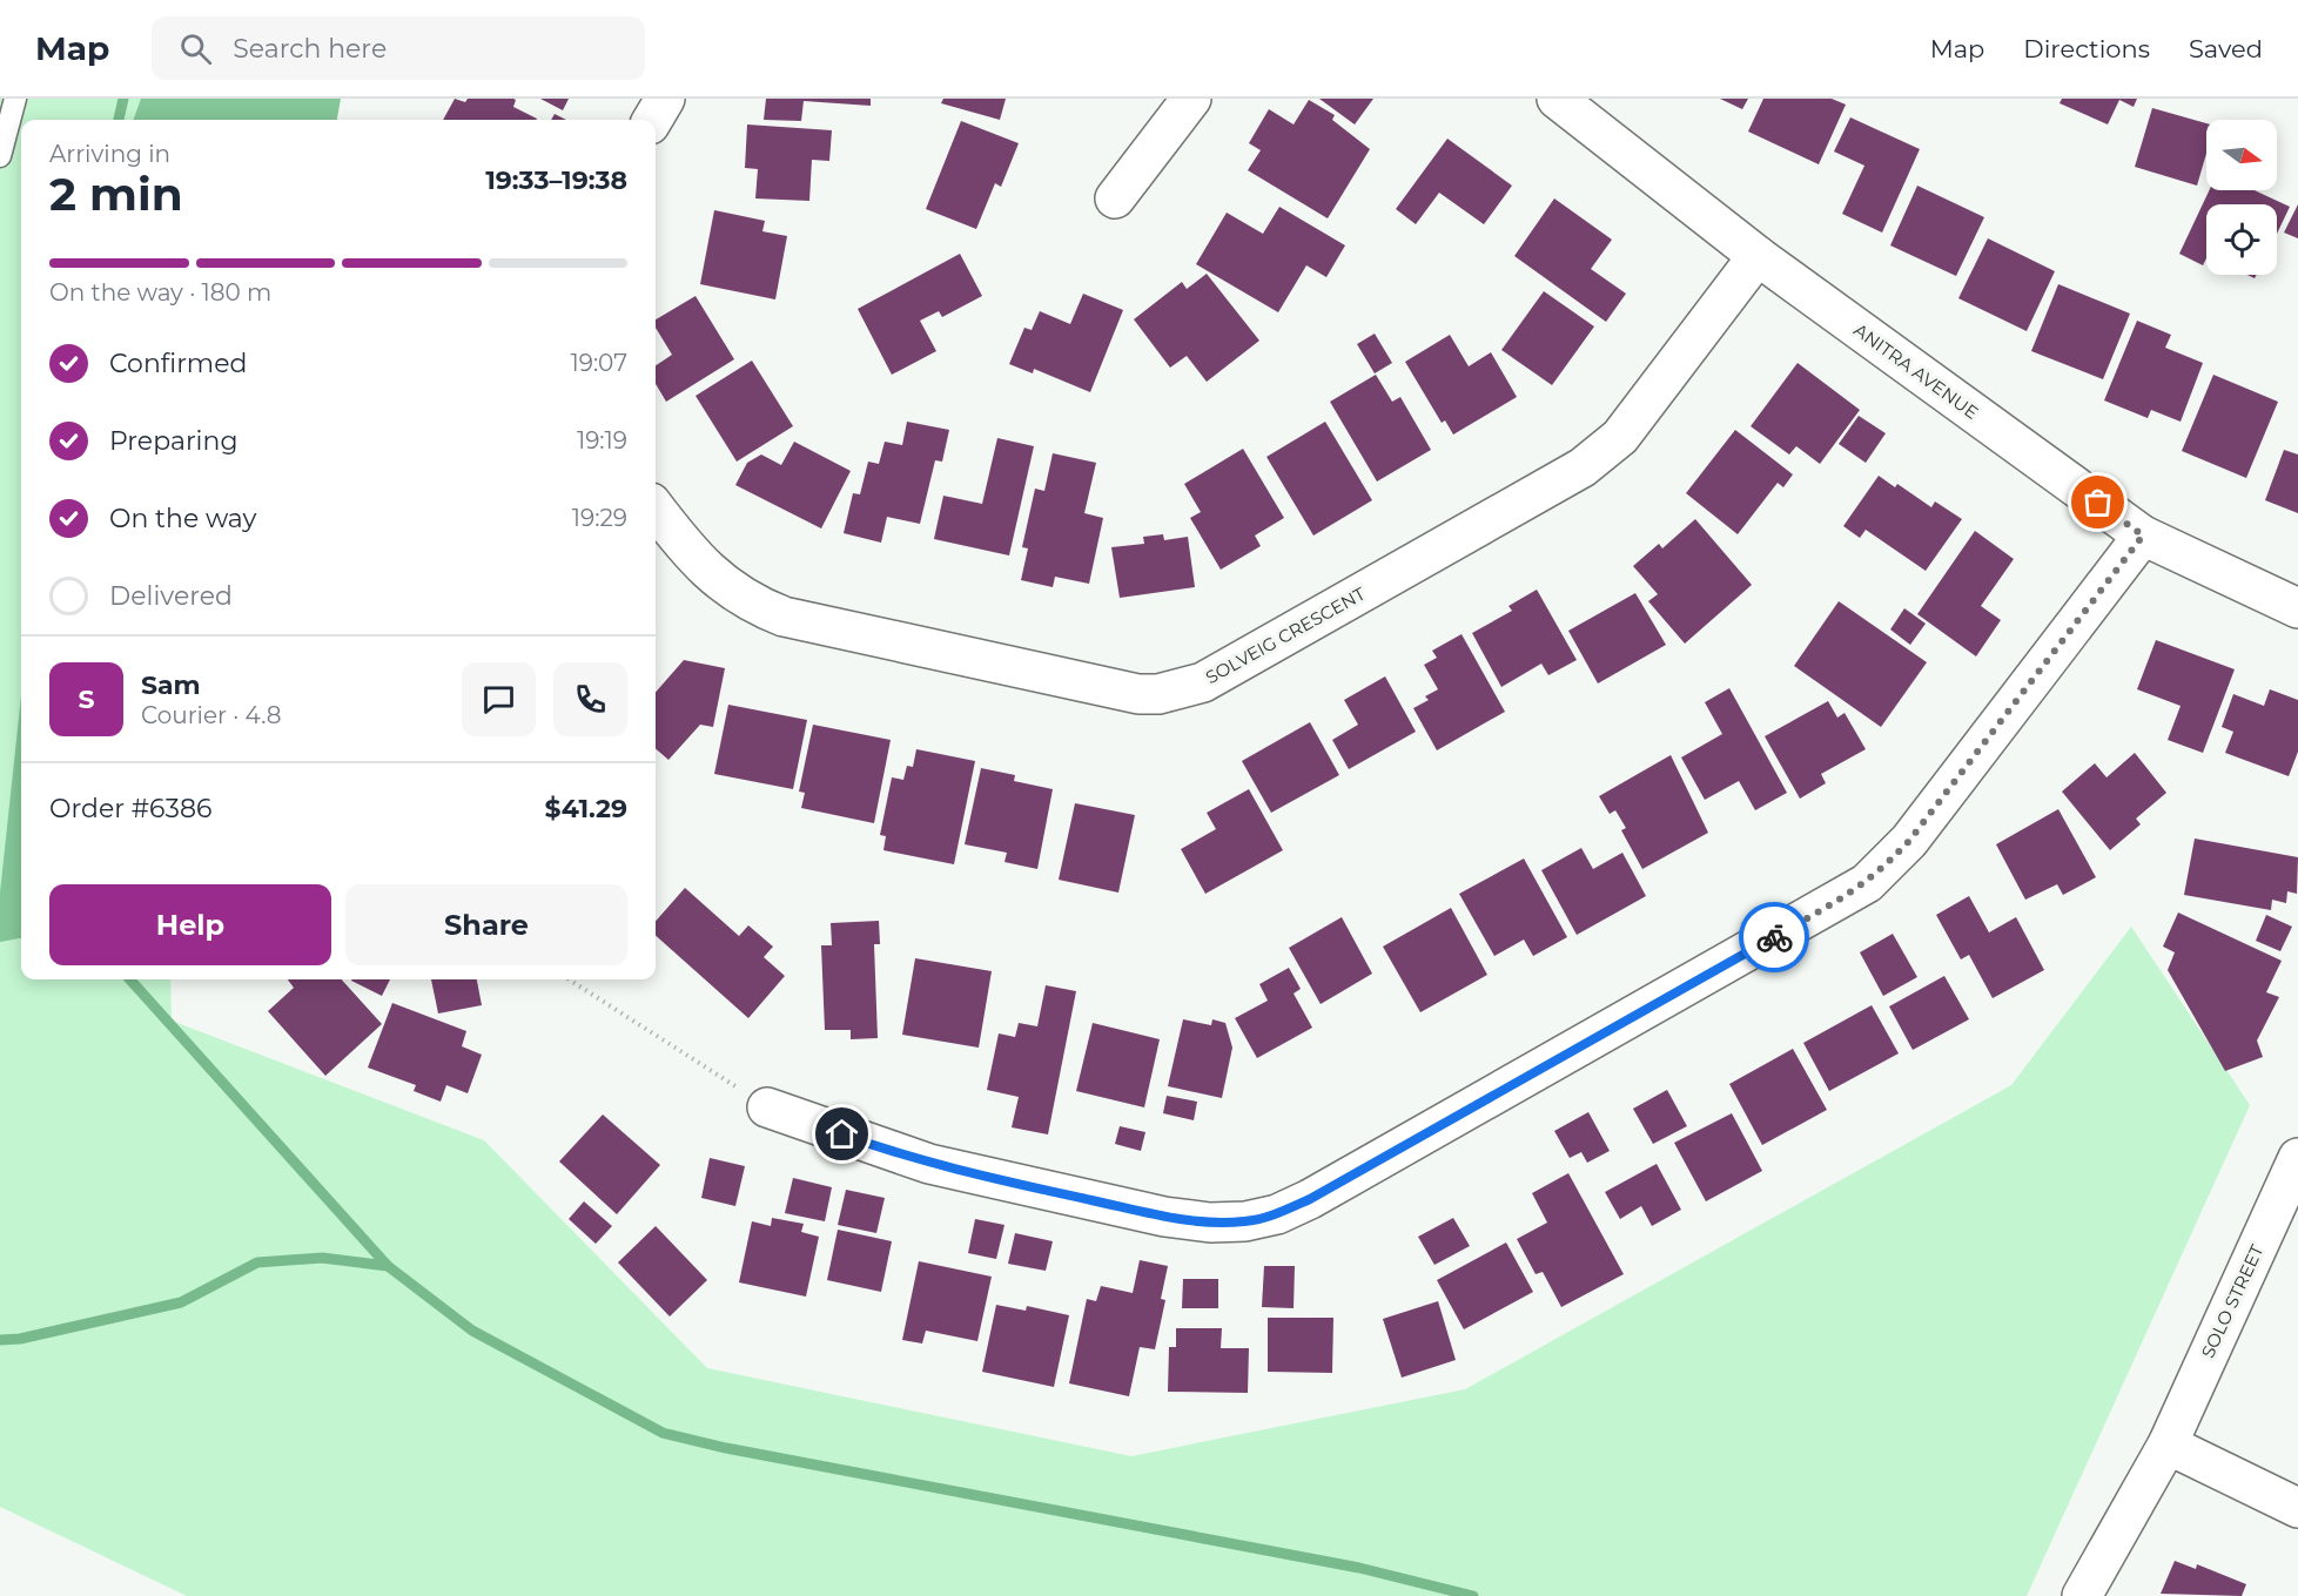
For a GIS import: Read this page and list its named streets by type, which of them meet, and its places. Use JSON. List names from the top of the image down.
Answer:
{
  "streets": {
    "street": ["ANITRA AVENUE", "SOLVEIG CRESCENT", "SOLO STREET"]
  },
  "crossings": [
    ["ANITRA AVENUE", "SOLVEIG CRESCENT"]
  ],
  "north": "right",
  "page": {
    "header": "Map",
    "search": "Search here",
    "nav": ["Map", "Directions", "Saved"],
    "heading": ["2 min", "Arriving in", "19:33–19:38"],
    "panel": [
      "Sam",
      "Courier · 4.8",
      "Order #6386",
      "$41.29"
    ],
    "bar": "On the way · 180 m",
    "list": [
      ["Confirmed", "19:07"],
      ["Preparing", "19:19"],
      ["On the way", "19:29"],
      "Delivered"
    ],
    "round": "S",
    "buttons": ["Help", "Share"]
  }
}
